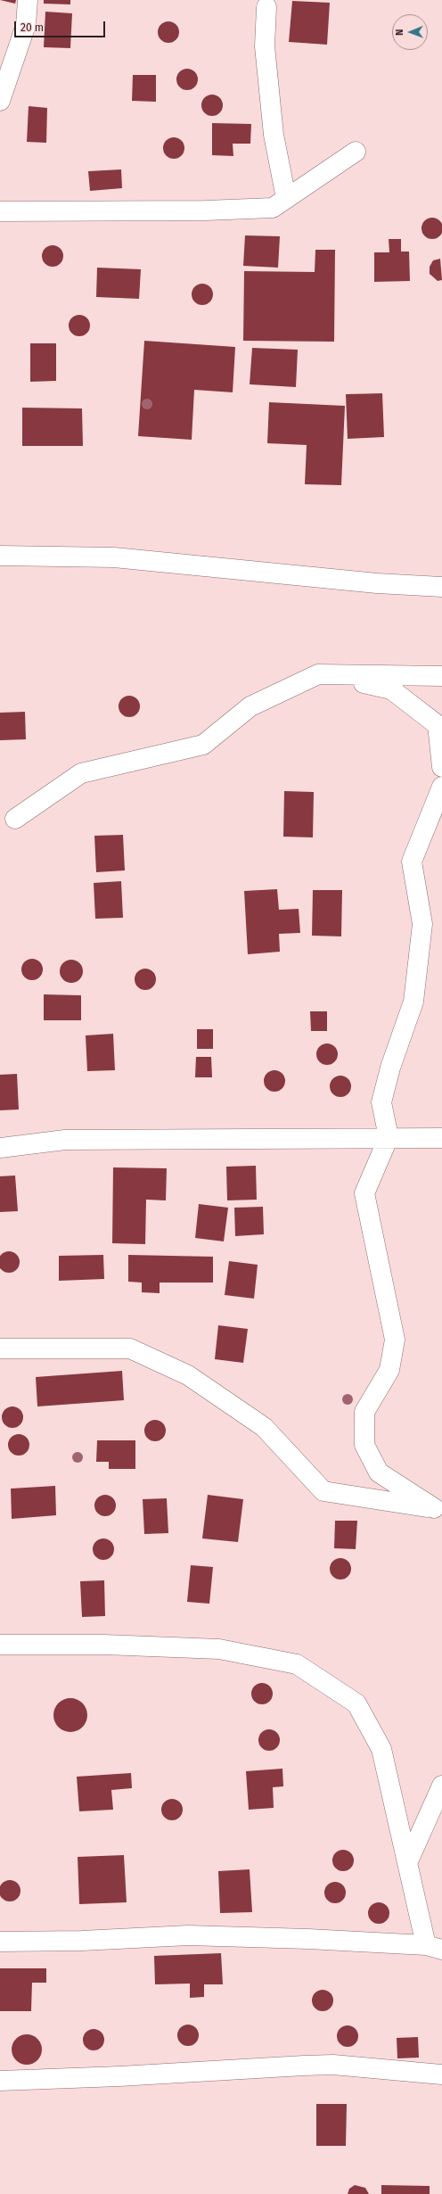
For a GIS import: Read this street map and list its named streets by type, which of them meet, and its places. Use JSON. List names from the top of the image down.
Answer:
{
  "scale_bar": "20 m",
  "north": "left"
}
